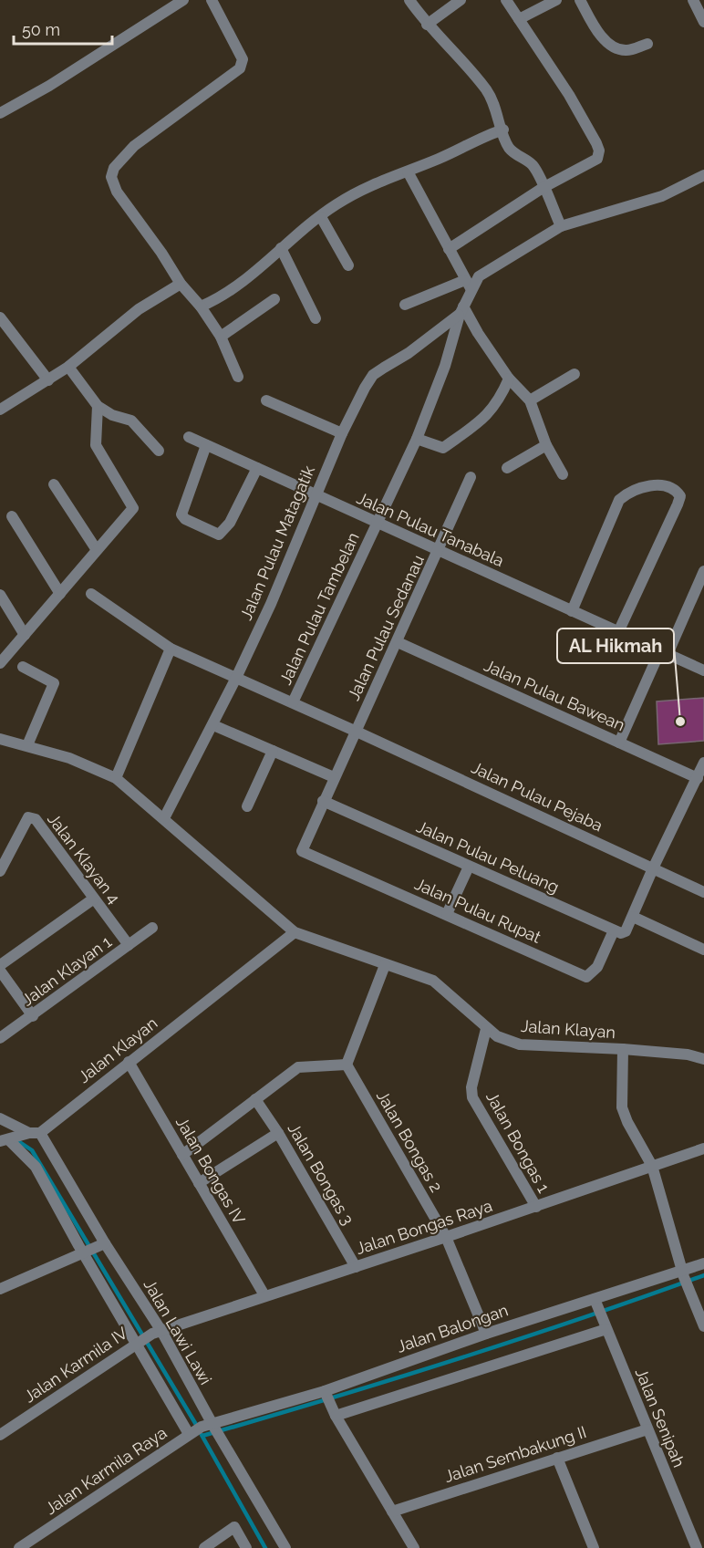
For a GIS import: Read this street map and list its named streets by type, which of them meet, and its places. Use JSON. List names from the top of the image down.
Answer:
{
  "streets": {
    "street": [
      "Jalan Pulau Tanabala",
      "Jalan Pulau Matagatik",
      "Jalan Pulau Tambelan",
      "Jalan Pulau Sedanau",
      "Jalan Pulau Bawean",
      "Jalan Pulau Pejaba",
      "Jalan Pulau Peluang",
      "Jalan Klayan 4",
      "Jalan Pulau Rupat",
      "Jalan Klayan 1",
      "Jalan Klayan",
      "Jalan Bongas 2",
      "Jalan Bongas 1",
      "Jalan Bongas IV",
      "Jalan Bongas 3",
      "Jalan Bongas Raya",
      "Jalan Balongan",
      "Jalan Lawi Lawi",
      "Jalan Karmila IV",
      "Jalan Senipah",
      "Jalan Sembakung II",
      "Jalan Karmila Raya"
    ]
  },
  "crossings": [
    ["Jalan Pulau Tanabala", "Jalan Pulau Matagatik"],
    ["Jalan Pulau Tanabala", "Jalan Pulau Tambelan"],
    ["Jalan Pulau Tanabala", "Jalan Pulau Sedanau"],
    ["Jalan Pulau Matagatik", "Jalan Pulau Tambelan"],
    ["Jalan Pulau Matagatik", "Jalan Pulau Pejaba"],
    ["Jalan Pulau Matagatik", "Jalan Klayan"],
    ["Jalan Pulau Tambelan", "Jalan Pulau Pejaba"],
    ["Jalan Pulau Sedanau", "Jalan Pulau Bawean"],
    ["Jalan Pulau Sedanau", "Jalan Pulau Pejaba"],
    ["Jalan Pulau Sedanau", "Jalan Pulau Peluang"],
    ["Jalan Pulau Sedanau", "Jalan Pulau Rupat"],
    ["Jalan Pulau Peluang", "Jalan Pulau Rupat"],
    ["Jalan Klayan 4", "Jalan Klayan 1"],
    ["Jalan Klayan", "Jalan Bongas 1"],
    ["Jalan Klayan", "Jalan Bongas IV"],
    ["Jalan Klayan", "Jalan Lawi Lawi"],
    ["Jalan Bongas 2", "Jalan Bongas Raya"],
    ["Jalan Bongas 2", "Jalan Balongan"],
    ["Jalan Bongas 1", "Jalan Bongas Raya"],
    ["Jalan Bongas IV", "Jalan Bongas Raya"],
    ["Jalan Bongas 3", "Jalan Bongas Raya"],
    ["Jalan Bongas Raya", "Jalan Lawi Lawi"],
    ["Jalan Bongas Raya", "Jalan Karmila IV"],
    ["Jalan Balongan", "Jalan Lawi Lawi"],
    ["Jalan Balongan", "Jalan Senipah"],
    ["Jalan Balongan", "Jalan Karmila Raya"],
    ["Jalan Lawi Lawi", "Jalan Karmila IV"],
    ["Jalan Lawi Lawi", "Jalan Karmila Raya"],
    ["Jalan Senipah", "Jalan Sembakung II"]
  ],
  "places": ["AL Hikmah"],
  "scale_bar": "50 m"
}
